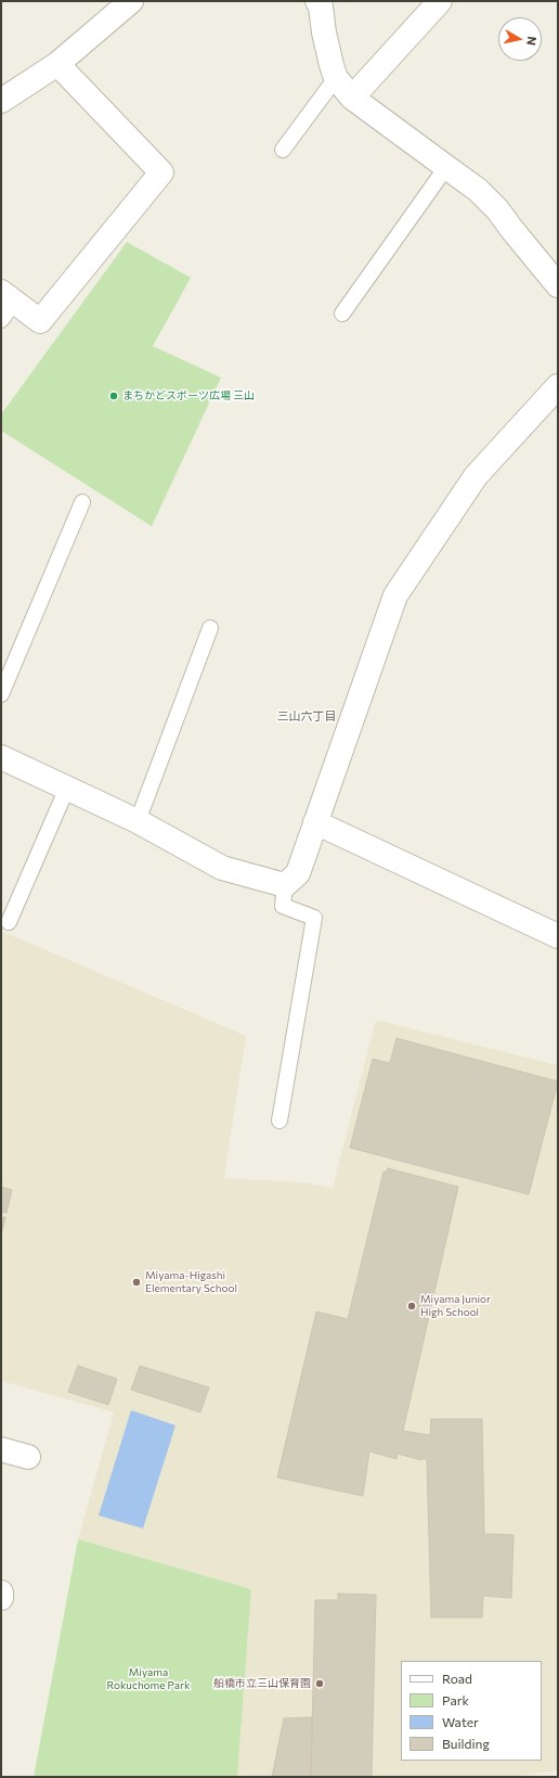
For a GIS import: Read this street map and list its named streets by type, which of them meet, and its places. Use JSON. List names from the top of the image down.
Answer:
{
  "districts": ["三山六丁目"],
  "parks": ["Miyama Rokuchome Park"],
  "places": [
    "まちかどスポーツ広場 三山",
    "Miyama-Higashi Elementary School",
    "Miyama Junior High School",
    "船橋市立三山保育園"
  ],
  "legend": [
    "Road",
    "Park",
    "Water",
    "Building"
  ],
  "north": "right"
}
